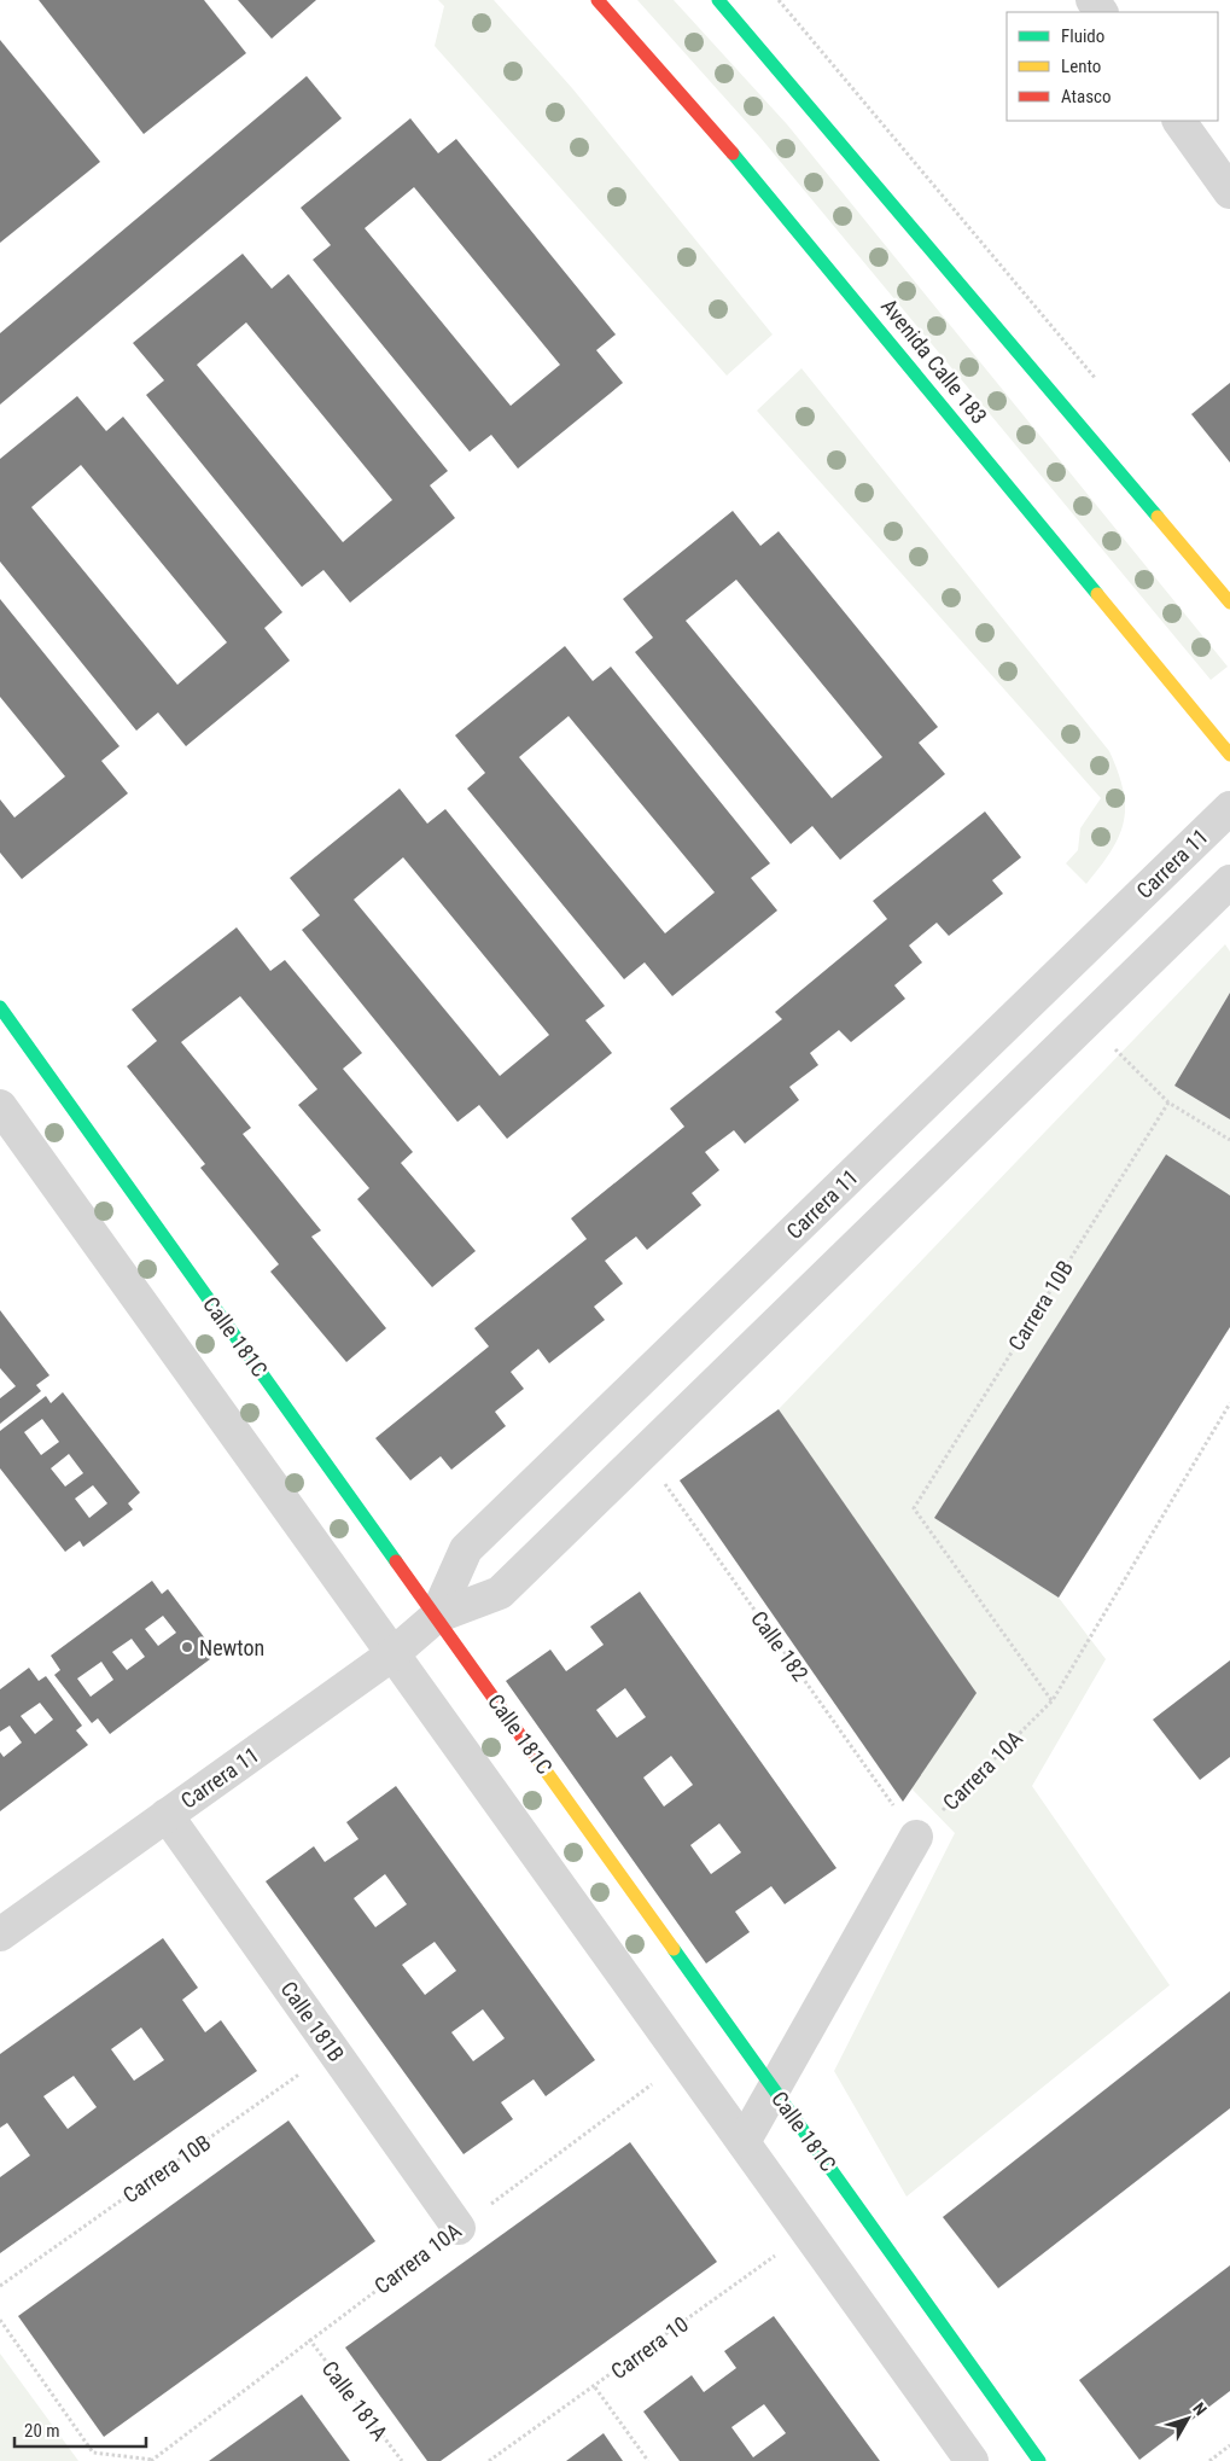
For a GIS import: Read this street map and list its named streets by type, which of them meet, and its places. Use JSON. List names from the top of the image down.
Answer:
{
  "streets": {
    "street": [
      "Avenida Calle 183",
      "Carrera 11",
      "Calle 181C",
      "Calle 181B"
    ],
    "path": [
      "Carrera 10B",
      "Calle 182",
      "Carrera 10A",
      "Carrera 10",
      "Calle 181A"
    ]
  },
  "crossings": [
    ["Carrera 11", "Calle 181C"],
    ["Carrera 11", "Calle 182"],
    ["Carrera 11", "Calle 181B"],
    ["Carrera 10B", "Carrera 10A"],
    ["Carrera 10B", "Calle 181B"],
    ["Calle 182", "Carrera 10A"],
    ["Carrera 10A", "Calle 181B"],
    ["Carrera 10A", "Calle 181A"]
  ],
  "places": ["Newton"],
  "legend": ["Fluido", "Lento", "Atasco"],
  "scale_bar": "20 m",
  "north": "top right"
}
